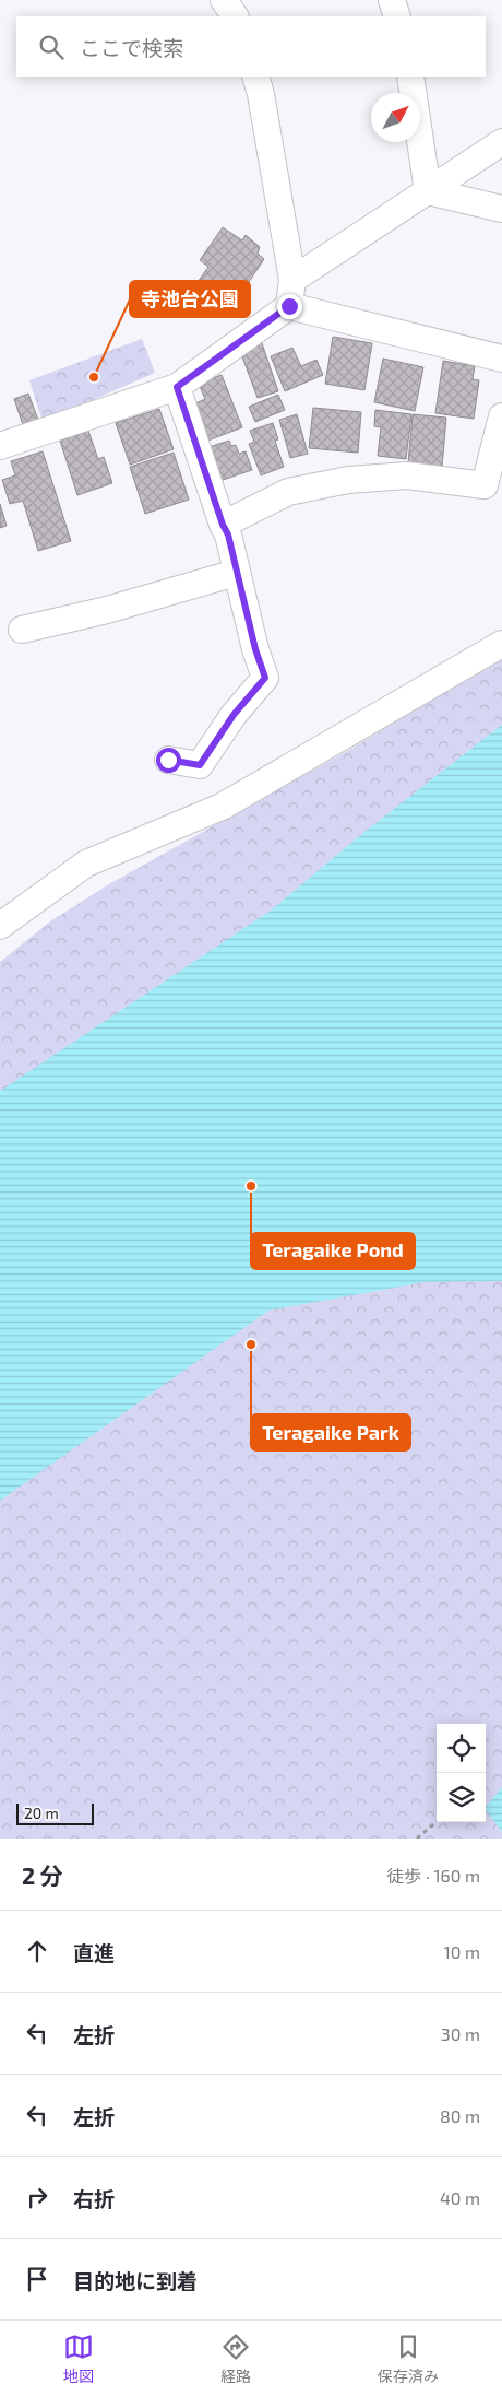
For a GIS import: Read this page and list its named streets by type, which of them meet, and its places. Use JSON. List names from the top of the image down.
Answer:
{
  "places": ["寺池台公園", "Teragaike Pond", "Teragaike Park"],
  "scale_bar": "20 m",
  "north": "top right",
  "page": {
    "search": "ここで検索",
    "scale": "20 m",
    "heading": ["2 分", "徒歩 · 160 m"],
    "list": [
      ["直進", "10 m"],
      ["左折", "30 m"],
      ["左折", "80 m"],
      ["右折", "40 m"],
      "目的地に到着"
    ],
    "nav": ["地図", "経路", "保存済み"]
  }
}
